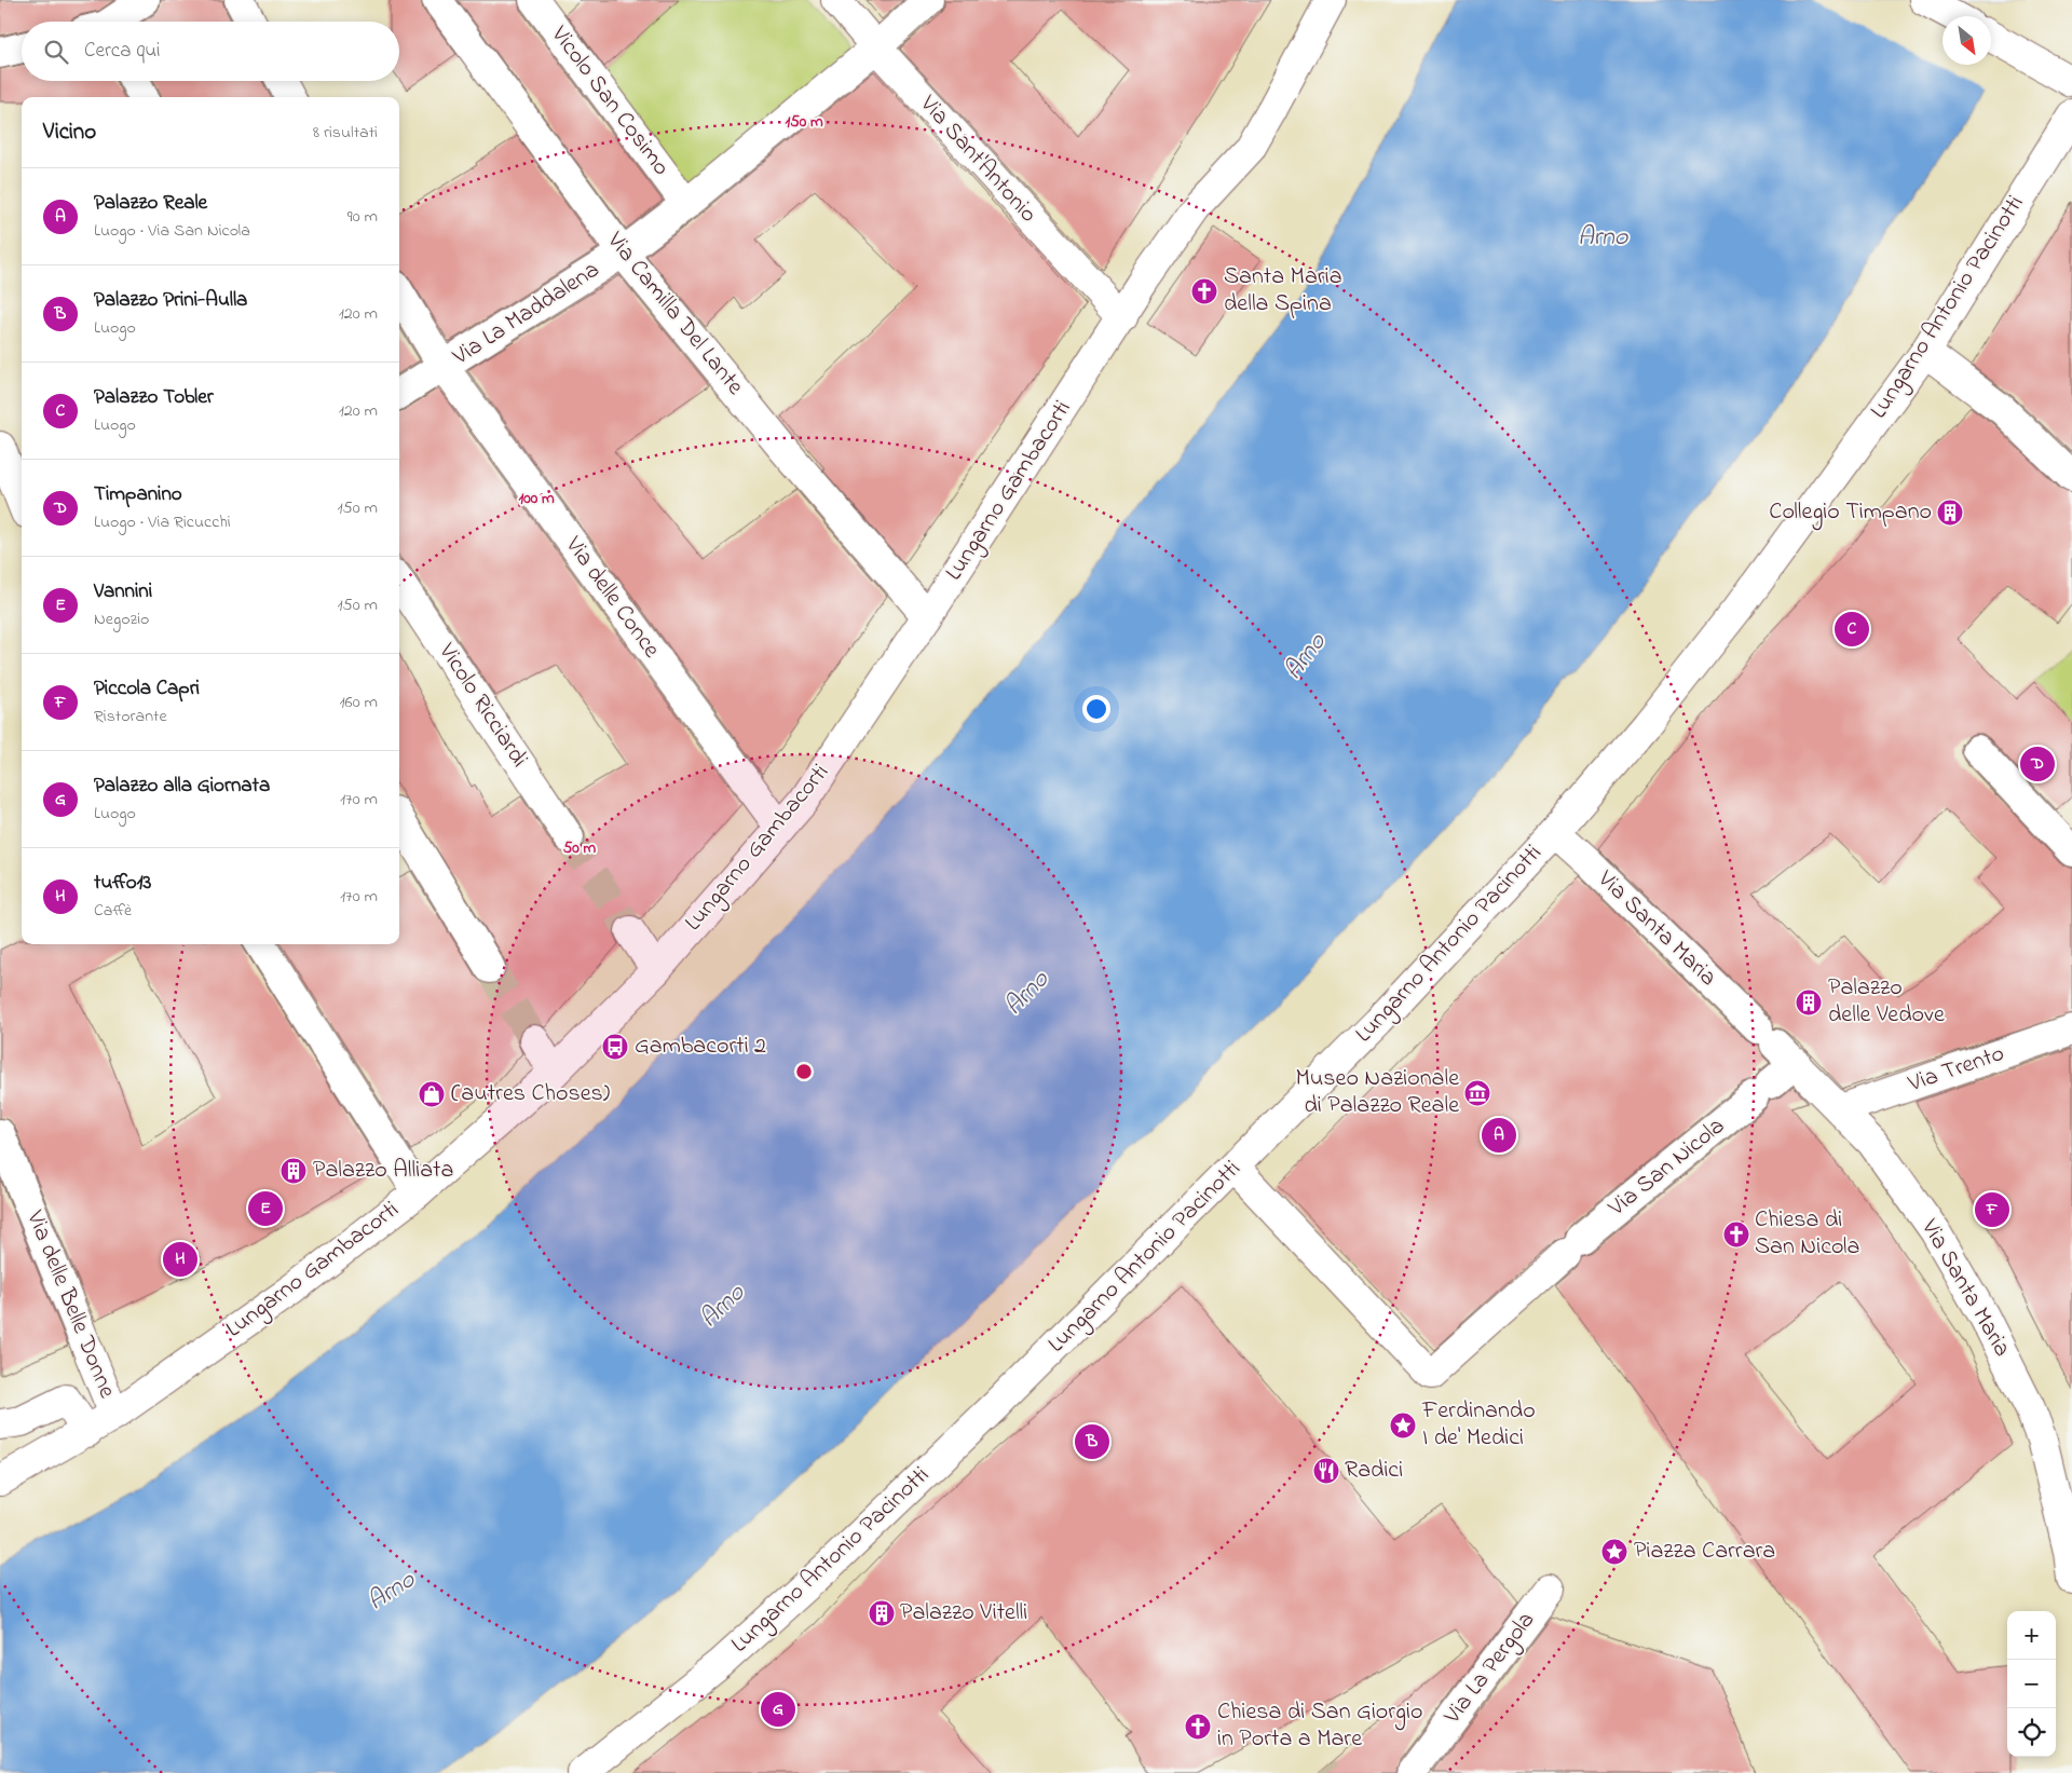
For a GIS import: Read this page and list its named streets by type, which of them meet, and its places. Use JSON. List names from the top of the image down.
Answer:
{
  "streets": {
    "street": [
      "Vicolo San Cosimo",
      "Via Sant'Antonio",
      "Lungarno Antonio Pacinotti",
      "Via La Maddalena",
      "Via Camilla Del Lante",
      "Lungarno Gambacorti",
      "Via delle Conce",
      "Vicolo Ricciardi",
      "Via Santa Maria",
      "Via Trento",
      "Via San Nicola",
      "Via delle Belle Donne",
      "Via La Pergola"
    ]
  },
  "crossings": [
    ["Vicolo San Cosimo", "Via La Maddalena"],
    ["Via Sant'Antonio", "Via La Maddalena"],
    ["Via Sant'Antonio", "Lungarno Gambacorti"],
    ["Lungarno Antonio Pacinotti", "Via Santa Maria"],
    ["Lungarno Antonio Pacinotti", "Via San Nicola"],
    ["Via La Maddalena", "Via Camilla Del Lante"],
    ["Via La Maddalena", "Via delle Conce"],
    ["Via Camilla Del Lante", "Lungarno Gambacorti"],
    ["Lungarno Gambacorti", "Via delle Conce"],
    ["Lungarno Gambacorti", "Via delle Belle Donne"],
    ["Via Santa Maria", "Via Trento"],
    ["Via Santa Maria", "Via San Nicola"]
  ],
  "water": ["Arno"],
  "places": {
    "church": ["Santa Maria della Spina", "Chiesa di San Nicola", "Chiesa di San Giorgio in Porta a Mare"],
    "building": [
      "Collegio Timpano",
      "Palazzo delle Vedove",
      "Palazzo Alliata",
      "Palazzo Vitelli"
    ],
    "bus stop": ["Gambacorti 2"],
    "museum": ["Museo Nazionale di Palazzo Reale"],
    "shop": ["(autres Choses)"],
    "place": ["Ferdinando I de' Medici", "Piazza Carrara"],
    "restaurant": ["Radici"]
  },
  "north": "bottom right",
  "page": {
    "search": "Cerca qui",
    "heading": ["Vicino", "8 risultati"],
    "list": [
      {
        "mark": "A",
        "name": "Palazzo Reale",
        "note": "Luogo · Via San Nicola",
        "value": "90 m"
      },
      {
        "mark": "B",
        "name": "Palazzo Prini-Aulla",
        "note": "Luogo",
        "value": "120 m"
      },
      {
        "mark": "C",
        "name": "Palazzo Tobler",
        "note": "Luogo",
        "value": "120 m"
      },
      {
        "mark": "D",
        "name": "Timpanino",
        "note": "Luogo · Via Ricucchi",
        "value": "150 m"
      },
      {
        "mark": "E",
        "name": "Vannini",
        "note": "Negozio",
        "value": "150 m"
      },
      {
        "mark": "F",
        "name": "Piccola Capri",
        "note": "Ristorante",
        "value": "160 m"
      },
      {
        "mark": "G",
        "name": "Palazzo alla Giornata",
        "note": "Luogo",
        "value": "170 m"
      },
      {
        "mark": "H",
        "name": "tuffo13",
        "note": "Caffè",
        "value": "170 m"
      }
    ],
    "pins": [
      "C",
      "D",
      "A",
      "E",
      "F",
      "H",
      "B",
      "G"
    ],
    "map_buttons": ["+", "−"]
  },
  "rings": ["150 m", "100 m", "50 m"]
}
